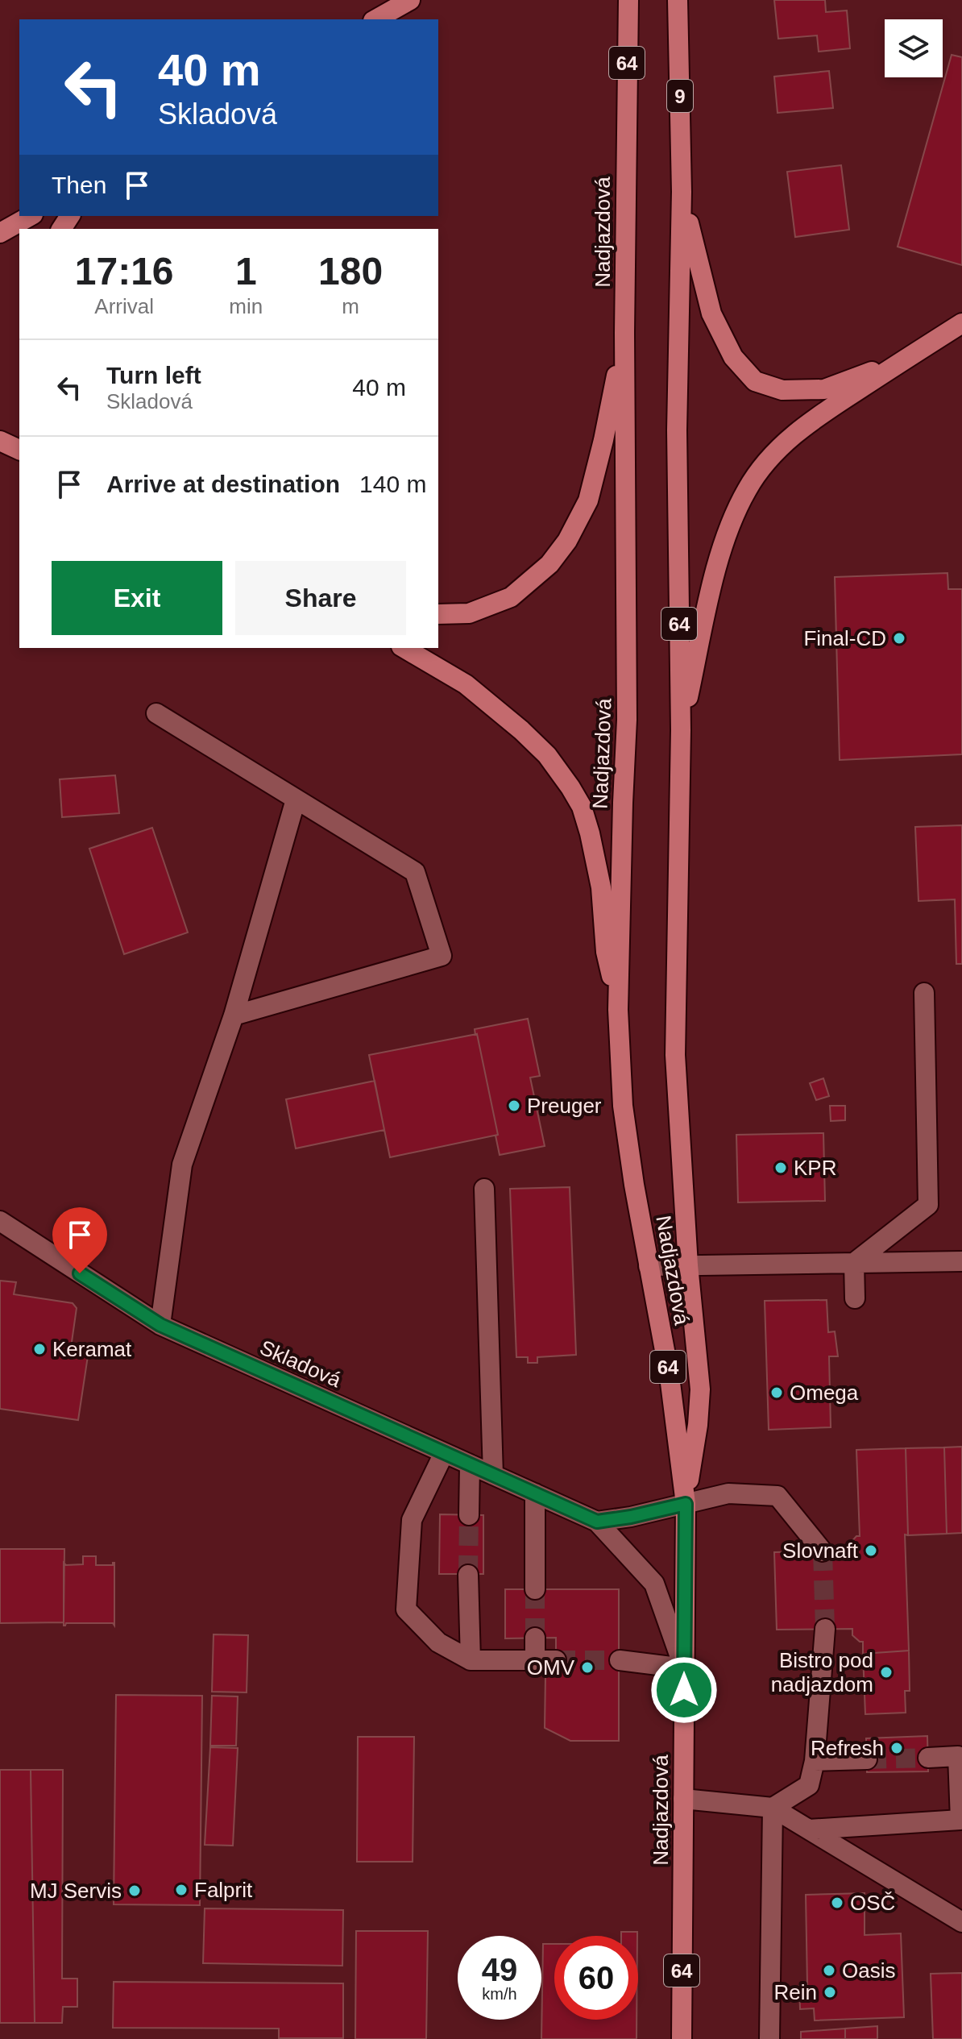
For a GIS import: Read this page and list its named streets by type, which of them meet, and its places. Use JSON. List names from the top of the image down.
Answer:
{
  "streets": {
    "main road": ["64", "9", "Nadjazdová"],
    "street": ["Skladová"]
  },
  "crossings": [
    ["Nadjazdová", "Skladová"]
  ],
  "places": [
    "Final-CD",
    "Preuger",
    "KPR",
    "Keramat",
    "Omega",
    "Slovnaft",
    "OMV",
    "Bistro pod nadjazdom",
    "Refresh",
    "Falprit",
    "MJ Servis",
    "OSČ",
    "Oasis",
    "Rein"
  ],
  "page": {
    "turn": ["40 m", "Skladová"],
    "then": "Then",
    "eta": [
      "17:16",
      "Arrival",
      "1",
      "min",
      "180",
      "m"
    ],
    "list": [
      {
        "name": "Turn left",
        "note": "Skladová",
        "value": "40 m"
      },
      {
        "name": "Arrive at destination",
        "value": "140 m"
      }
    ],
    "buttons": ["Exit", "Share"],
    "speed": "49 km/h",
    "limit": "60"
  }
}
